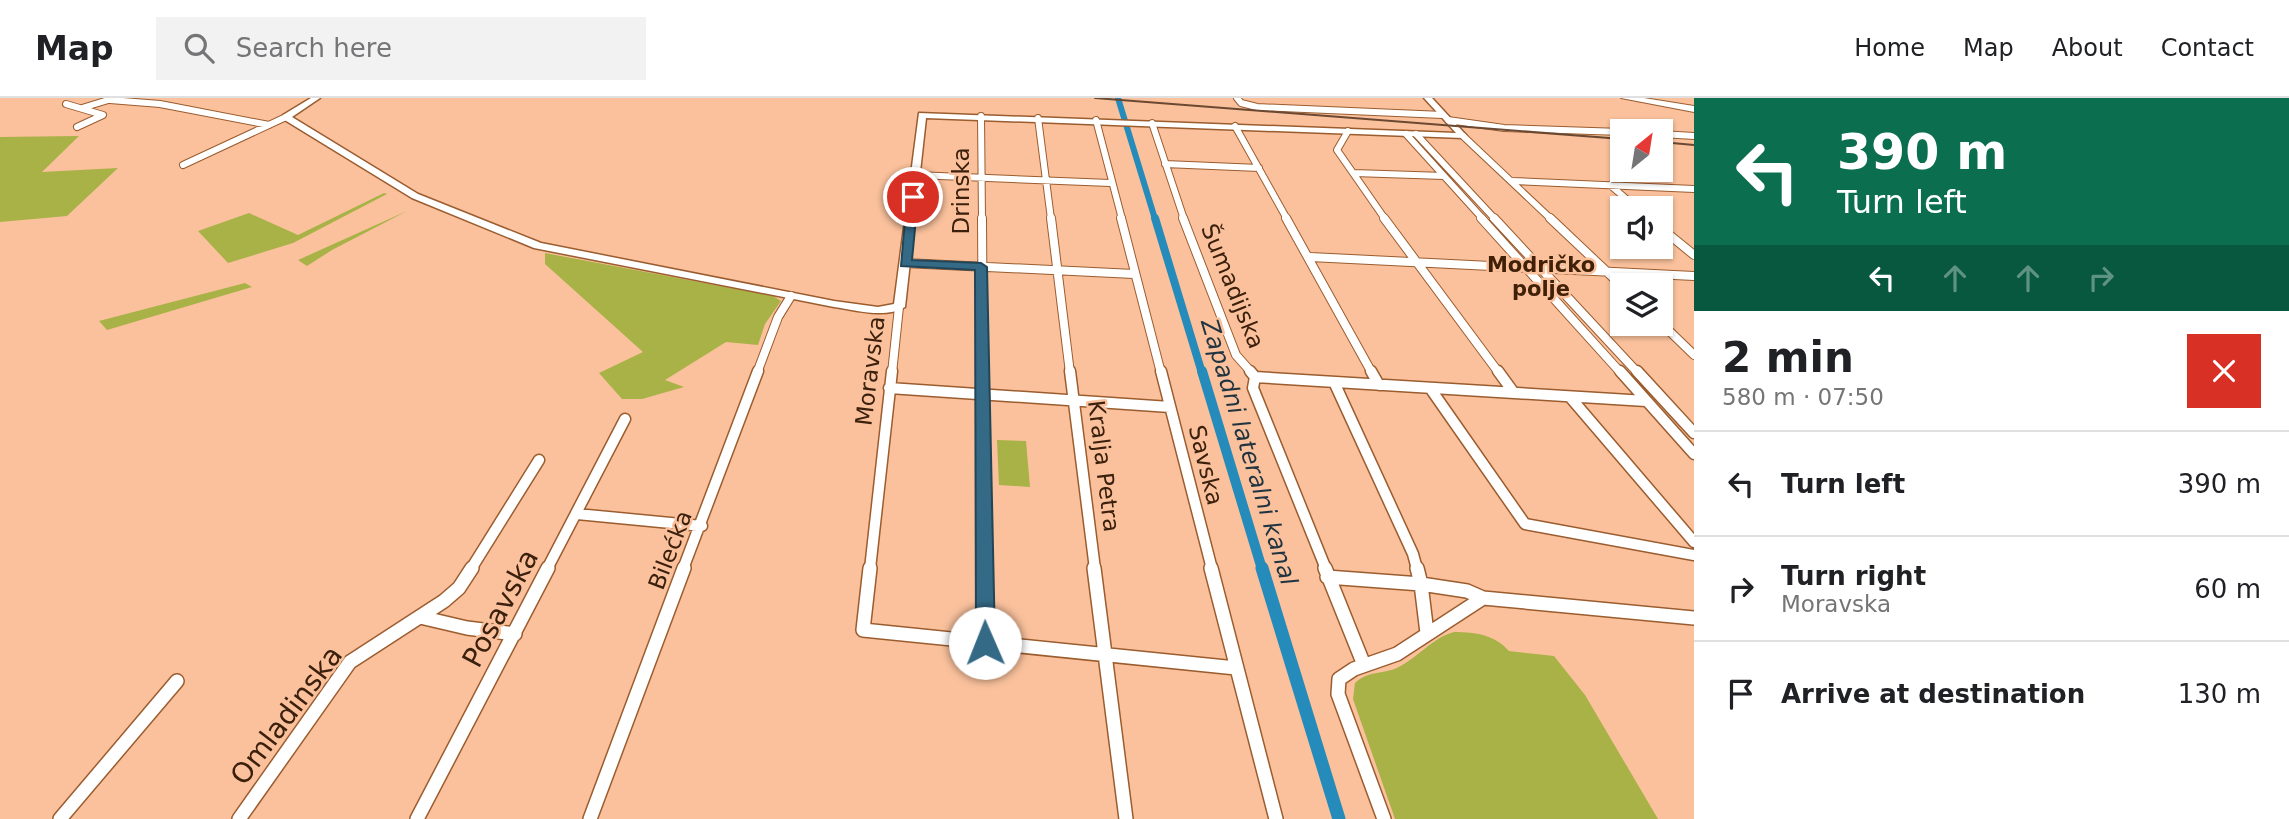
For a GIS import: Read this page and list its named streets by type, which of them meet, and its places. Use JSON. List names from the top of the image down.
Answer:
{
  "streets": {
    "street": [
      "Drinska",
      "Šumadijska",
      "Moravska",
      "Savska",
      "Kralja Petra",
      "Bilećka",
      "Posavska",
      "Omladinska"
    ]
  },
  "crossings": [
    ["Drinska", "Moravska"]
  ],
  "districts": ["Modričko polje"],
  "water": ["Zapadni lateralni kanal"],
  "north": "top right",
  "page": {
    "header": "Map",
    "search": "Search here",
    "nav": [
      "Home",
      "Map",
      "About",
      "Contact"
    ],
    "turn": ["390 m", "Turn left"],
    "heading": ["2 min", "580 m · 07:50"],
    "list": [
      {
        "name": "Turn left",
        "value": "390 m"
      },
      {
        "name": "Turn right",
        "note": "Moravska",
        "value": "60 m"
      },
      {
        "name": "Arrive at destination",
        "value": "130 m"
      }
    ]
  }
}
